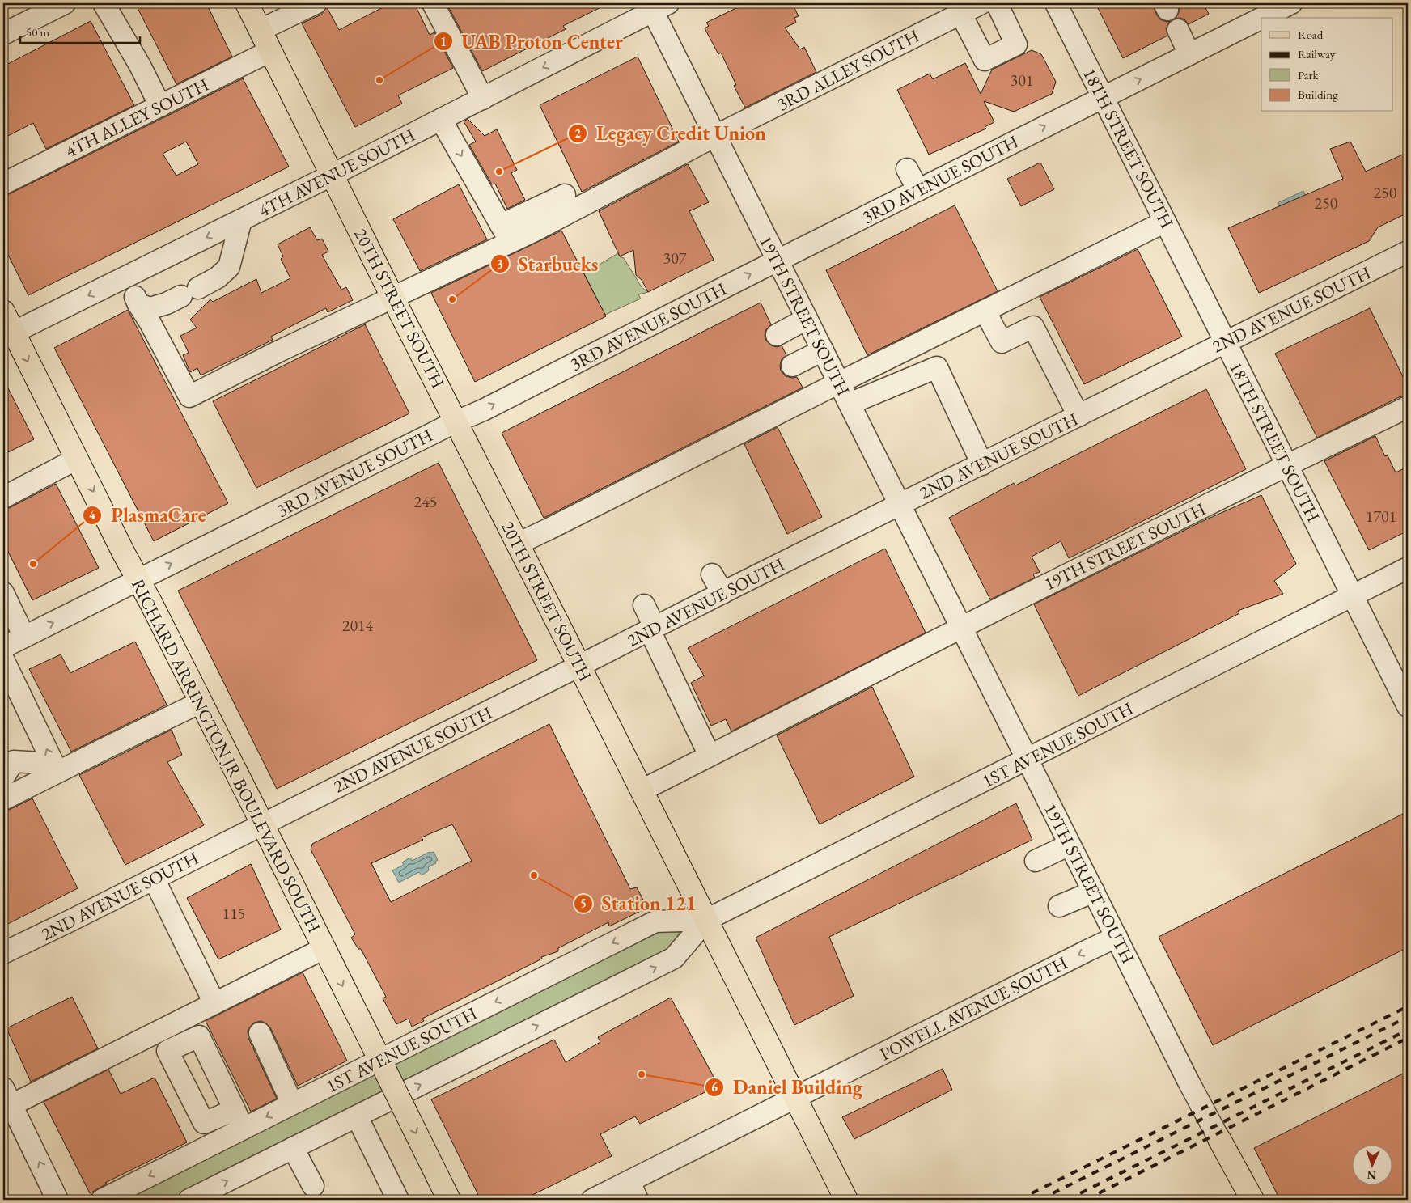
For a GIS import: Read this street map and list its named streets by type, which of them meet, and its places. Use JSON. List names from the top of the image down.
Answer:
{
  "streets": {
    "main road": ["20TH STREET SOUTH", "RICHARD ARRINGTON JR BOULEVARD SOUTH"],
    "street": [
      "3RD ALLEY SOUTH",
      "4TH ALLEY SOUTH",
      "18TH STREET SOUTH",
      "4TH AVENUE SOUTH",
      "3RD AVENUE SOUTH",
      "2ND AVENUE SOUTH",
      "19TH STREET SOUTH",
      "1ST AVENUE SOUTH",
      "POWELL AVENUE SOUTH"
    ]
  },
  "crossings": [
    ["3RD ALLEY SOUTH", "19TH STREET SOUTH"],
    ["4TH ALLEY SOUTH", "20TH STREET SOUTH"],
    ["18TH STREET SOUTH", "3RD AVENUE SOUTH"],
    ["18TH STREET SOUTH", "2ND AVENUE SOUTH"],
    ["18TH STREET SOUTH", "19TH STREET SOUTH"],
    ["18TH STREET SOUTH", "1ST AVENUE SOUTH"],
    ["4TH AVENUE SOUTH", "20TH STREET SOUTH"],
    ["4TH AVENUE SOUTH", "19TH STREET SOUTH"],
    ["4TH AVENUE SOUTH", "RICHARD ARRINGTON JR BOULEVARD SOUTH"],
    ["3RD AVENUE SOUTH", "20TH STREET SOUTH"],
    ["3RD AVENUE SOUTH", "19TH STREET SOUTH"],
    ["3RD AVENUE SOUTH", "RICHARD ARRINGTON JR BOULEVARD SOUTH"],
    ["20TH STREET SOUTH", "2ND AVENUE SOUTH"],
    ["20TH STREET SOUTH", "1ST AVENUE SOUTH"],
    ["20TH STREET SOUTH", "POWELL AVENUE SOUTH"],
    ["2ND AVENUE SOUTH", "19TH STREET SOUTH"],
    ["2ND AVENUE SOUTH", "RICHARD ARRINGTON JR BOULEVARD SOUTH"],
    ["19TH STREET SOUTH", "1ST AVENUE SOUTH"],
    ["19TH STREET SOUTH", "POWELL AVENUE SOUTH"],
    ["1ST AVENUE SOUTH", "RICHARD ARRINGTON JR BOULEVARD SOUTH"]
  ],
  "one_way": ["4TH AVENUE SOUTH", "RICHARD ARRINGTON JR BOULEVARD SOUTH", "POWELL AVENUE SOUTH"],
  "places": [
    "UAB Proton Center",
    "Legacy Credit Union",
    "Starbucks",
    "PlasmaCare",
    "Station 121",
    "Daniel Building"
  ],
  "house_numbers": [
    "301",
    "250",
    "250",
    "307",
    "245",
    "1701",
    "2014",
    "115"
  ],
  "legend": [
    "Road",
    "Railway",
    "Park",
    "Building"
  ],
  "scale_bar": "50 m",
  "north": "bottom"
}
